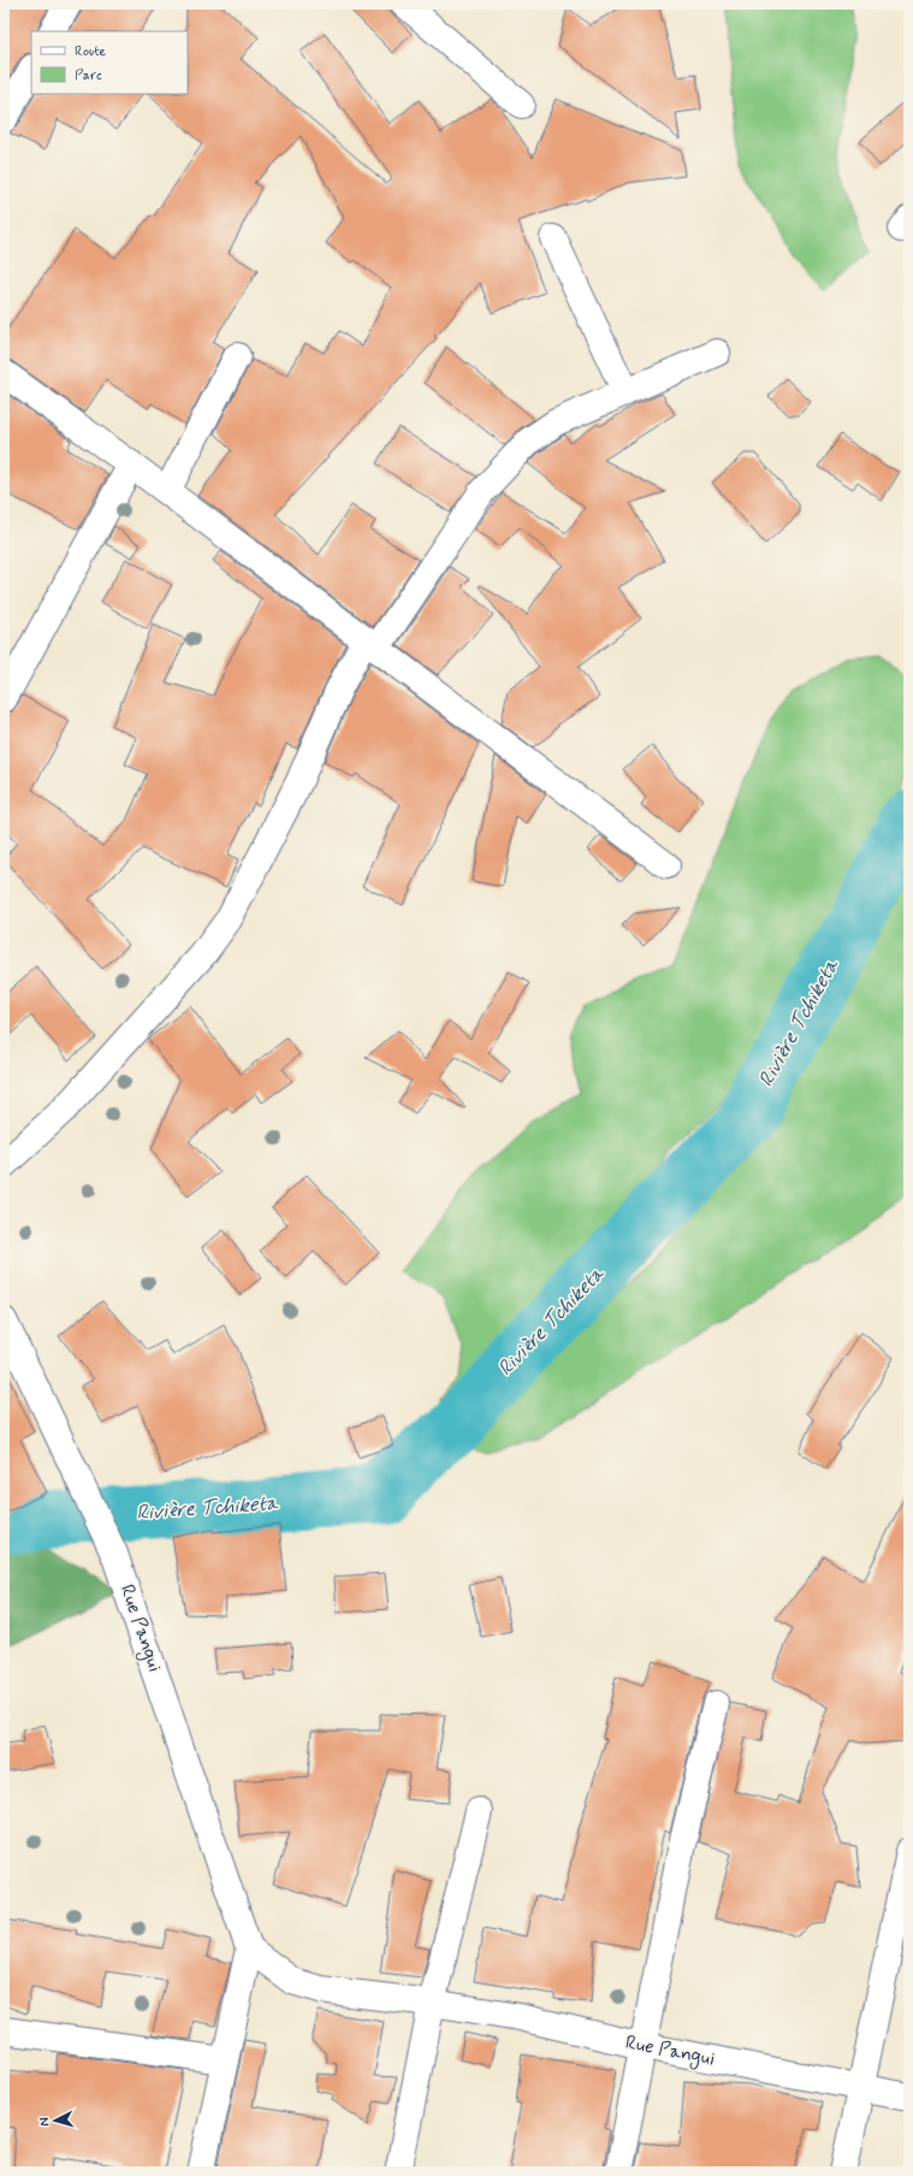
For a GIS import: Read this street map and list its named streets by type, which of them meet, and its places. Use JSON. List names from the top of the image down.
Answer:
{
  "streets": {
    "street": ["Rue Pangui"]
  },
  "water": ["Rivière Tchiketa"],
  "legend": ["Route", "Parc"],
  "north": "left"
}
